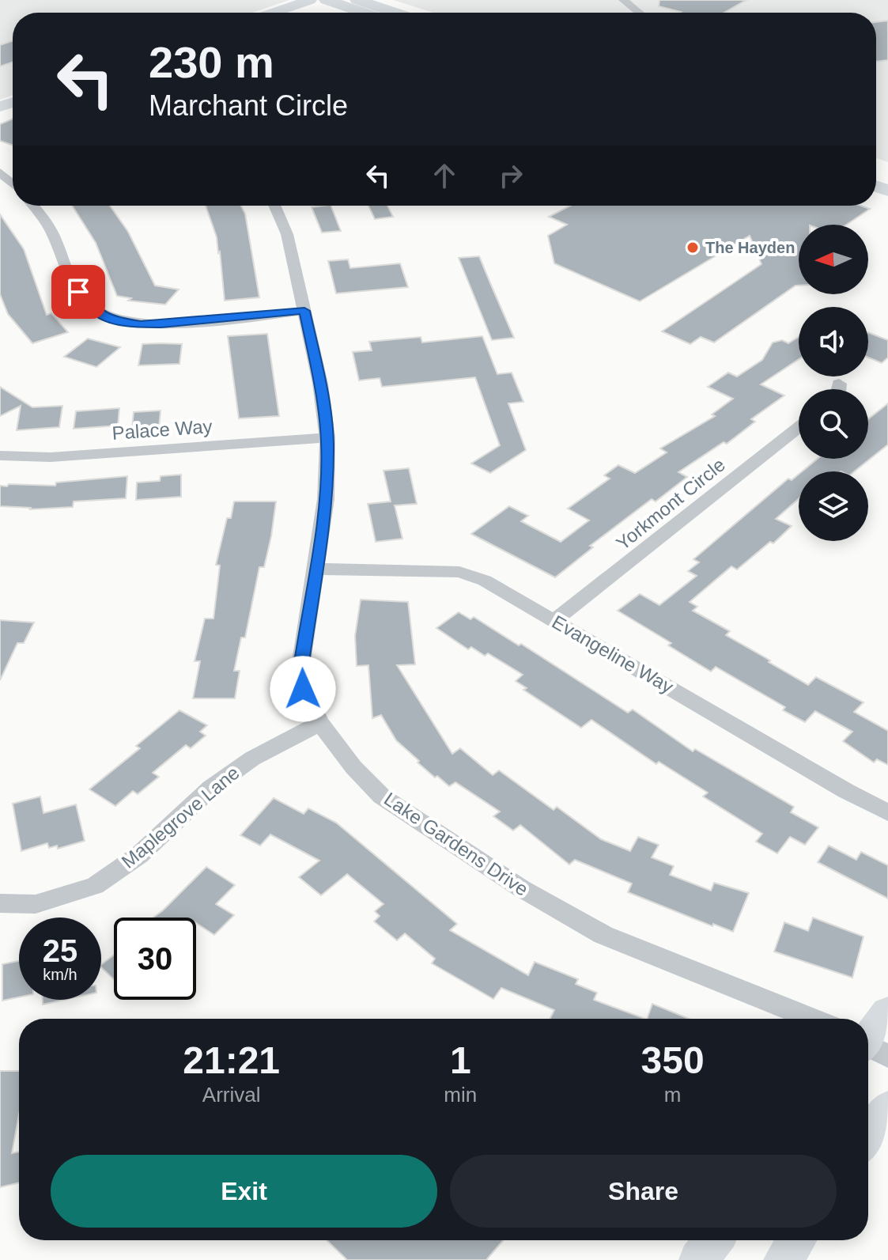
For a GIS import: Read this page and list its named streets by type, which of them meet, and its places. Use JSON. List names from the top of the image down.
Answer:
{
  "streets": {
    "street": [
      "Palace Way",
      "Yorkmont Circle",
      "Evangeline Way",
      "Maplegrove Lane",
      "Lake Gardens Drive"
    ]
  },
  "crossings": [
    ["Palace Way", "Lake Gardens Drive"],
    ["Yorkmont Circle", "Evangeline Way"],
    ["Evangeline Way", "Lake Gardens Drive"],
    ["Maplegrove Lane", "Lake Gardens Drive"]
  ],
  "places": ["The Hayden"],
  "north": "left",
  "page": {
    "turn": ["230 m", "Marchant Circle"],
    "speed": "25 km/h",
    "limit": "30",
    "eta": [
      "21:21",
      "Arrival",
      "1",
      "min",
      "350",
      "m"
    ],
    "buttons": ["Exit", "Share"]
  }
}
